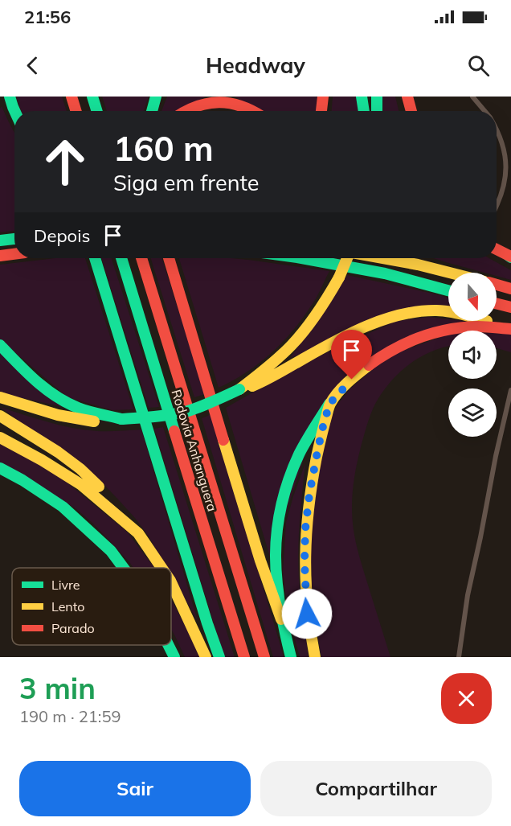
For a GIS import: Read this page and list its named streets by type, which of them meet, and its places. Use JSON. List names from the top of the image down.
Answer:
{
  "streets": {
    "main road": ["Rodovia Anhanguera"]
  },
  "legend": ["Livre", "Lento", "Parado"],
  "north": "bottom",
  "page": {
    "status": "21:56",
    "header": "Headway",
    "turn": ["160 m", "Siga em frente"],
    "then": "Depois",
    "heading": ["3 min", "190 m · 21:59"],
    "buttons": ["Sair", "Compartilhar"]
  }
}
